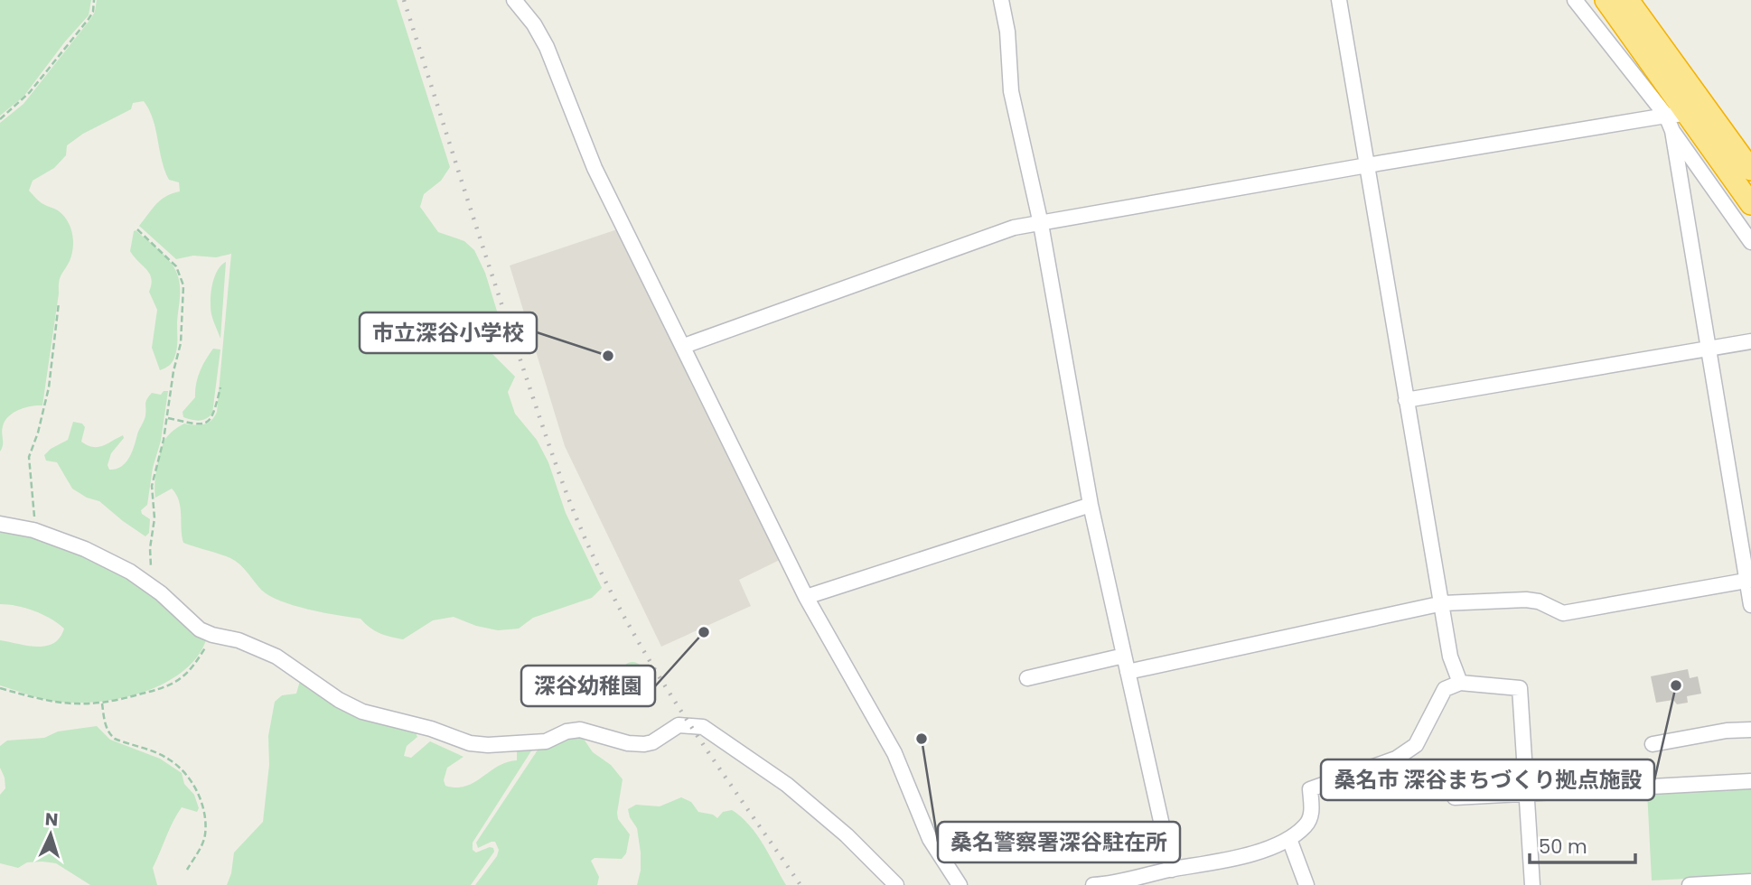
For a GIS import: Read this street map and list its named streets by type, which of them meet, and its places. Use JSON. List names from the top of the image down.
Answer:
{
  "places": [
    "市立深谷小学校",
    "深谷幼稚園",
    "桑名市 深谷まちづくり拠点施設",
    "桑名警察署深谷駐在所"
  ],
  "scale_bar": "50 m",
  "north": "top"
}
